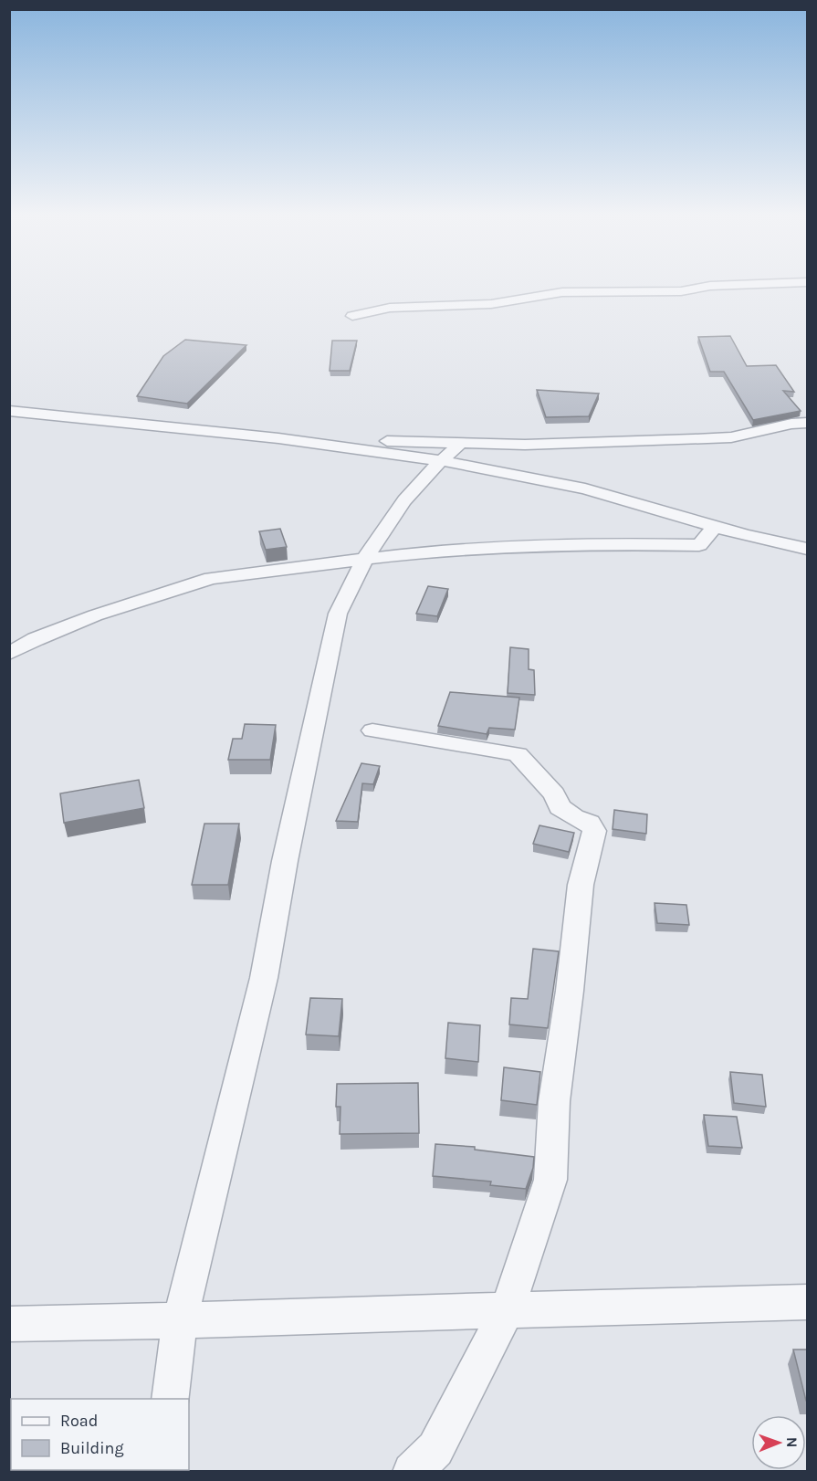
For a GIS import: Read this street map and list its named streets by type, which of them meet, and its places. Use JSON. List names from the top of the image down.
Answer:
{
  "legend": ["Road", "Building"],
  "north": "right"
}
